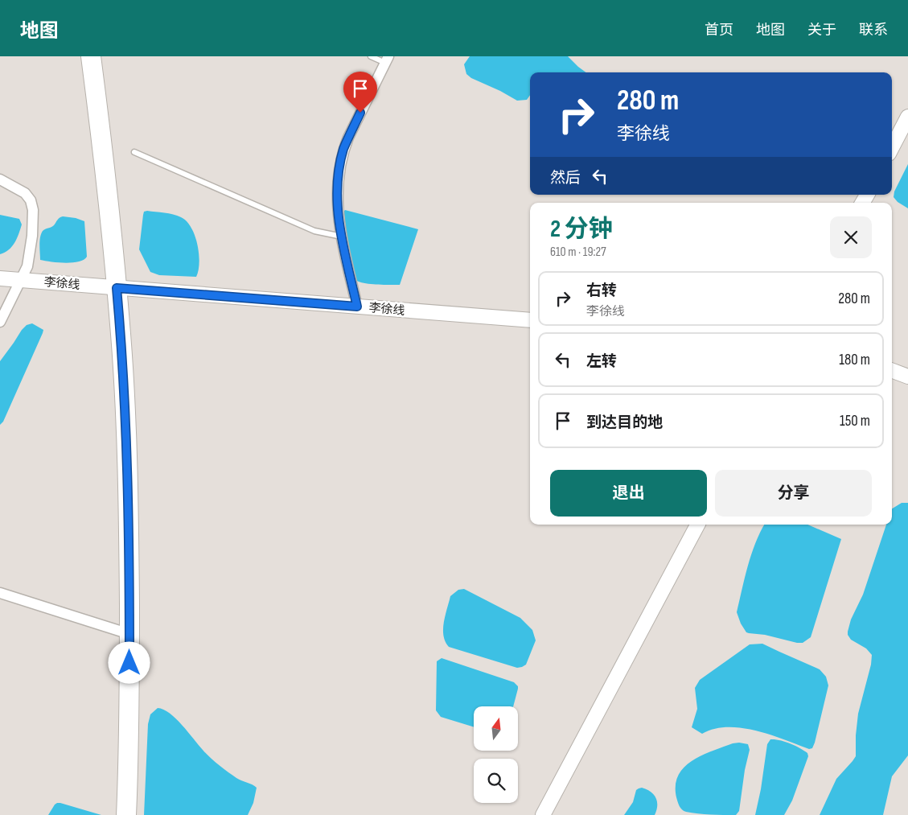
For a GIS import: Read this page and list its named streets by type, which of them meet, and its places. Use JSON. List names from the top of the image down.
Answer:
{
  "streets": {
    "main road": ["李徐线"]
  },
  "north": "top",
  "page": {
    "header": "地图",
    "nav": [
      "首页",
      "地图",
      "关于",
      "联系"
    ],
    "turn": ["280 m", "李徐线"],
    "then": "然后",
    "heading": ["2 分钟", "610 m · 19:27"],
    "list": [
      {
        "name": "右转",
        "note": "李徐线",
        "value": "280 m"
      },
      {
        "name": "左转",
        "value": "180 m"
      },
      {
        "name": "到达目的地",
        "value": "150 m"
      }
    ],
    "buttons": ["退出", "分享"]
  }
}
